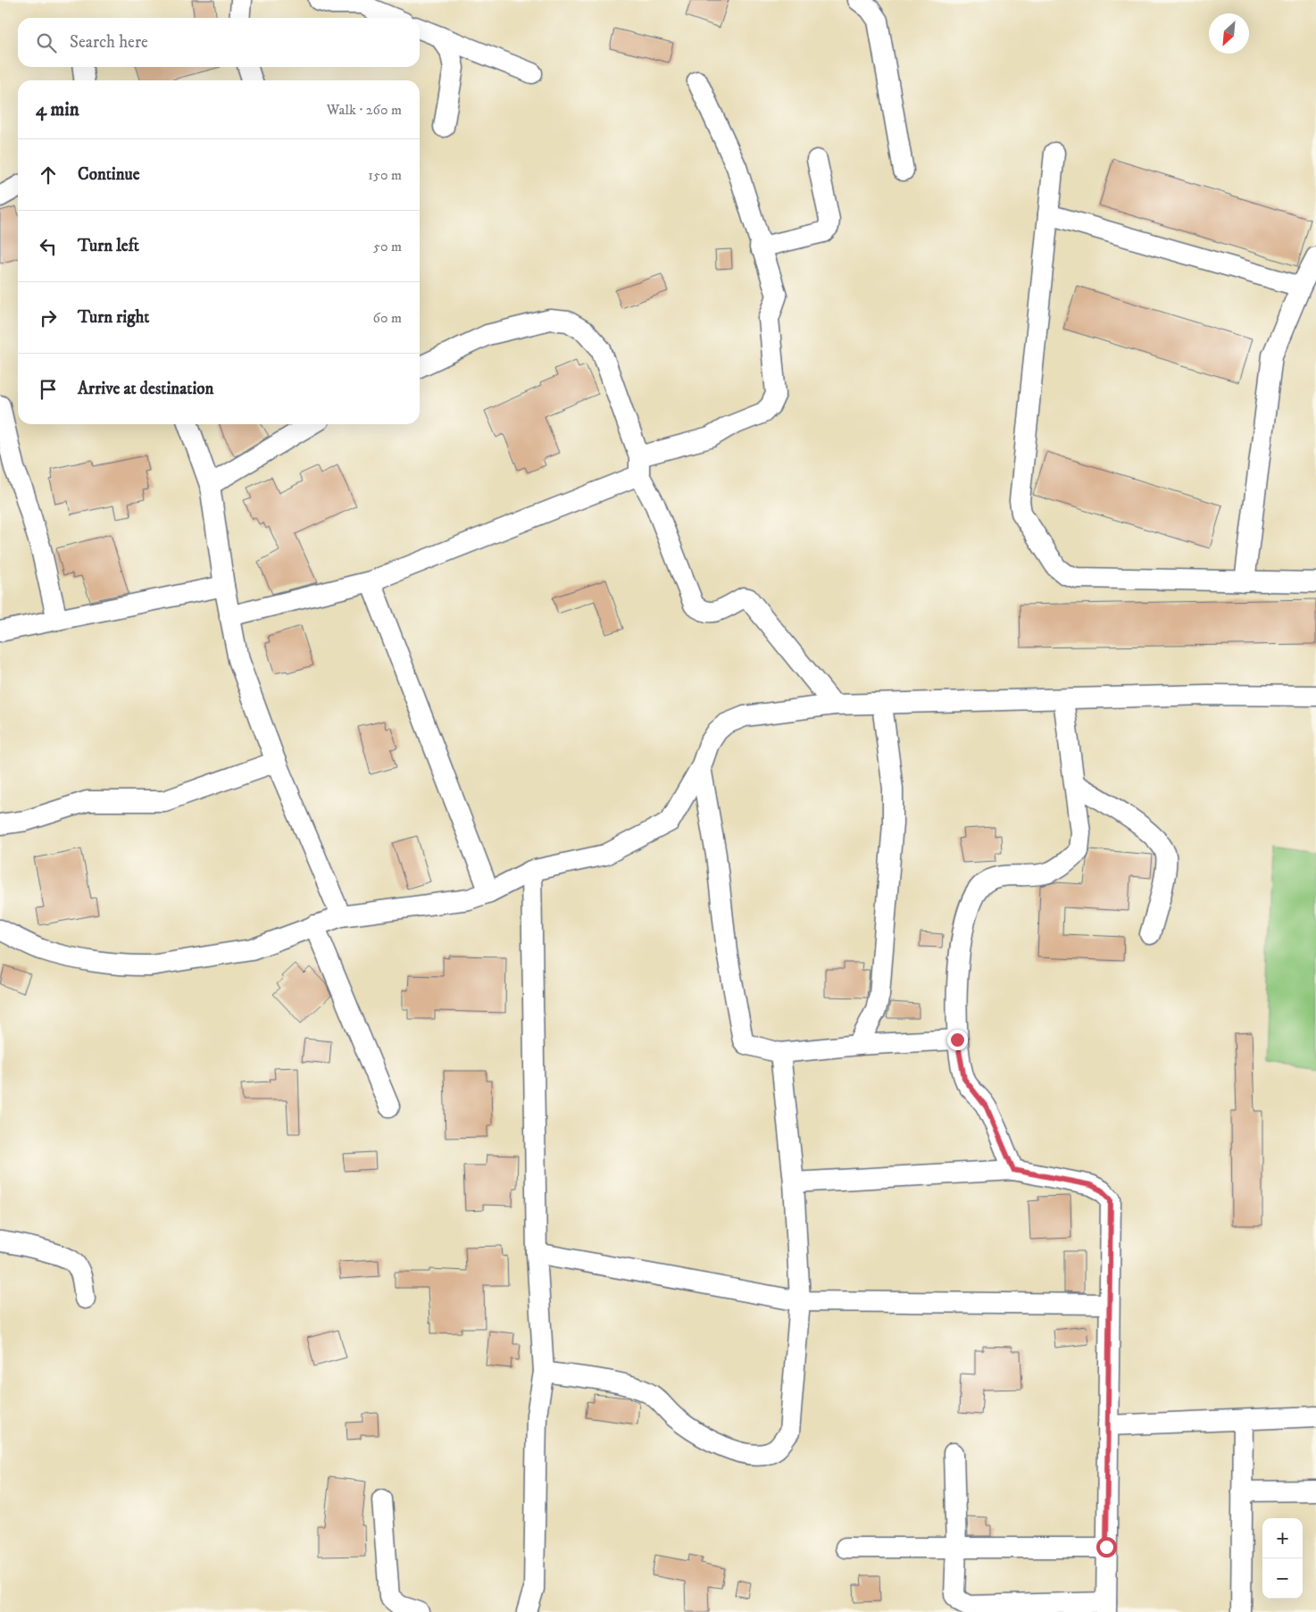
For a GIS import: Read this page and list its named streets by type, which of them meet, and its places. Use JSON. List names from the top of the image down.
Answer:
{
  "north": "bottom left",
  "page": {
    "search": "Search here",
    "heading": ["4 min", "Walk · 260 m"],
    "list": [
      ["Continue", "150 m"],
      ["Turn left", "50 m"],
      ["Turn right", "60 m"],
      "Arrive at destination"
    ],
    "map_buttons": ["+", "−"]
  }
}
